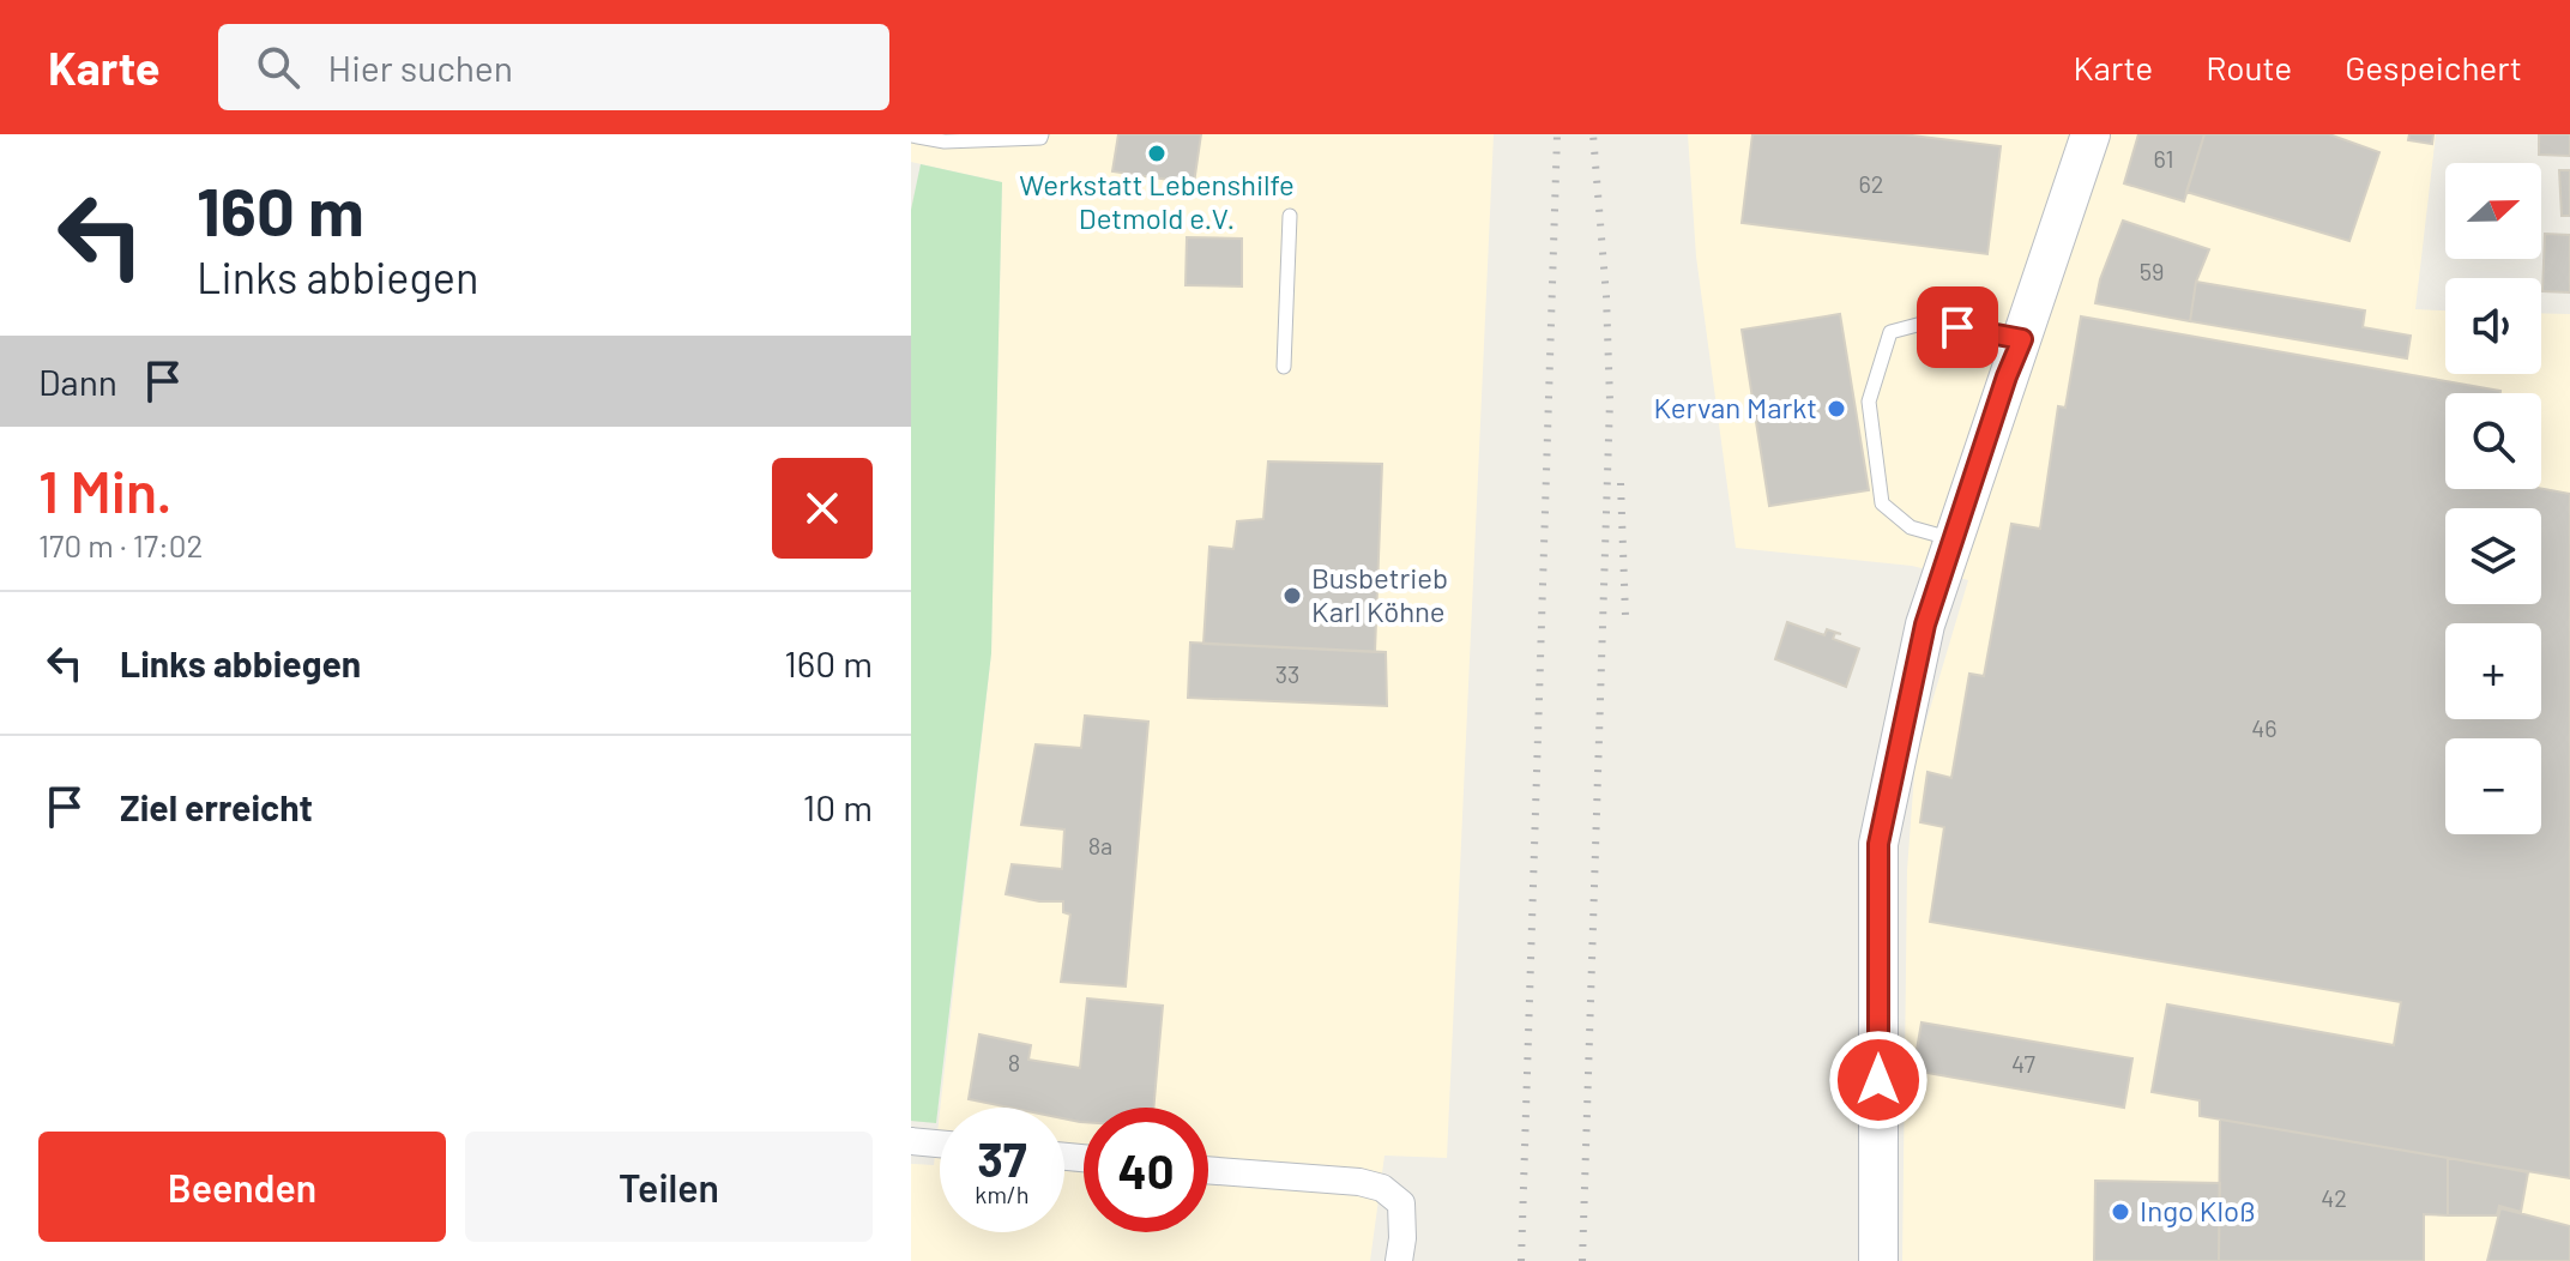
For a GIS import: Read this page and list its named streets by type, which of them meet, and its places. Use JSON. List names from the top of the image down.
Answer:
{
  "places": [
    "Werkstatt Lebenshilfe Detmold e.V.",
    "Kervan Markt",
    "Busbetrieb Karl Köhne",
    "Ingo Kloß"
  ],
  "house_numbers": [
    "61",
    "62",
    "59",
    "33",
    "46",
    "8a",
    "8",
    "47",
    "42"
  ],
  "north": "right",
  "page": {
    "header": "Karte",
    "search": "Hier suchen",
    "nav": ["Karte", "Route", "Gespeichert"],
    "turn": ["160 m", "Links abbiegen"],
    "map_buttons": ["+", "−"],
    "then": "Dann",
    "heading": ["1 Min.", "170 m · 17:02"],
    "list": [
      {
        "name": "Links abbiegen",
        "value": "160 m"
      },
      {
        "name": "Ziel erreicht",
        "value": "10 m"
      }
    ],
    "speed": "37 km/h",
    "limit": "40",
    "buttons": ["Beenden", "Teilen"]
  }
}
